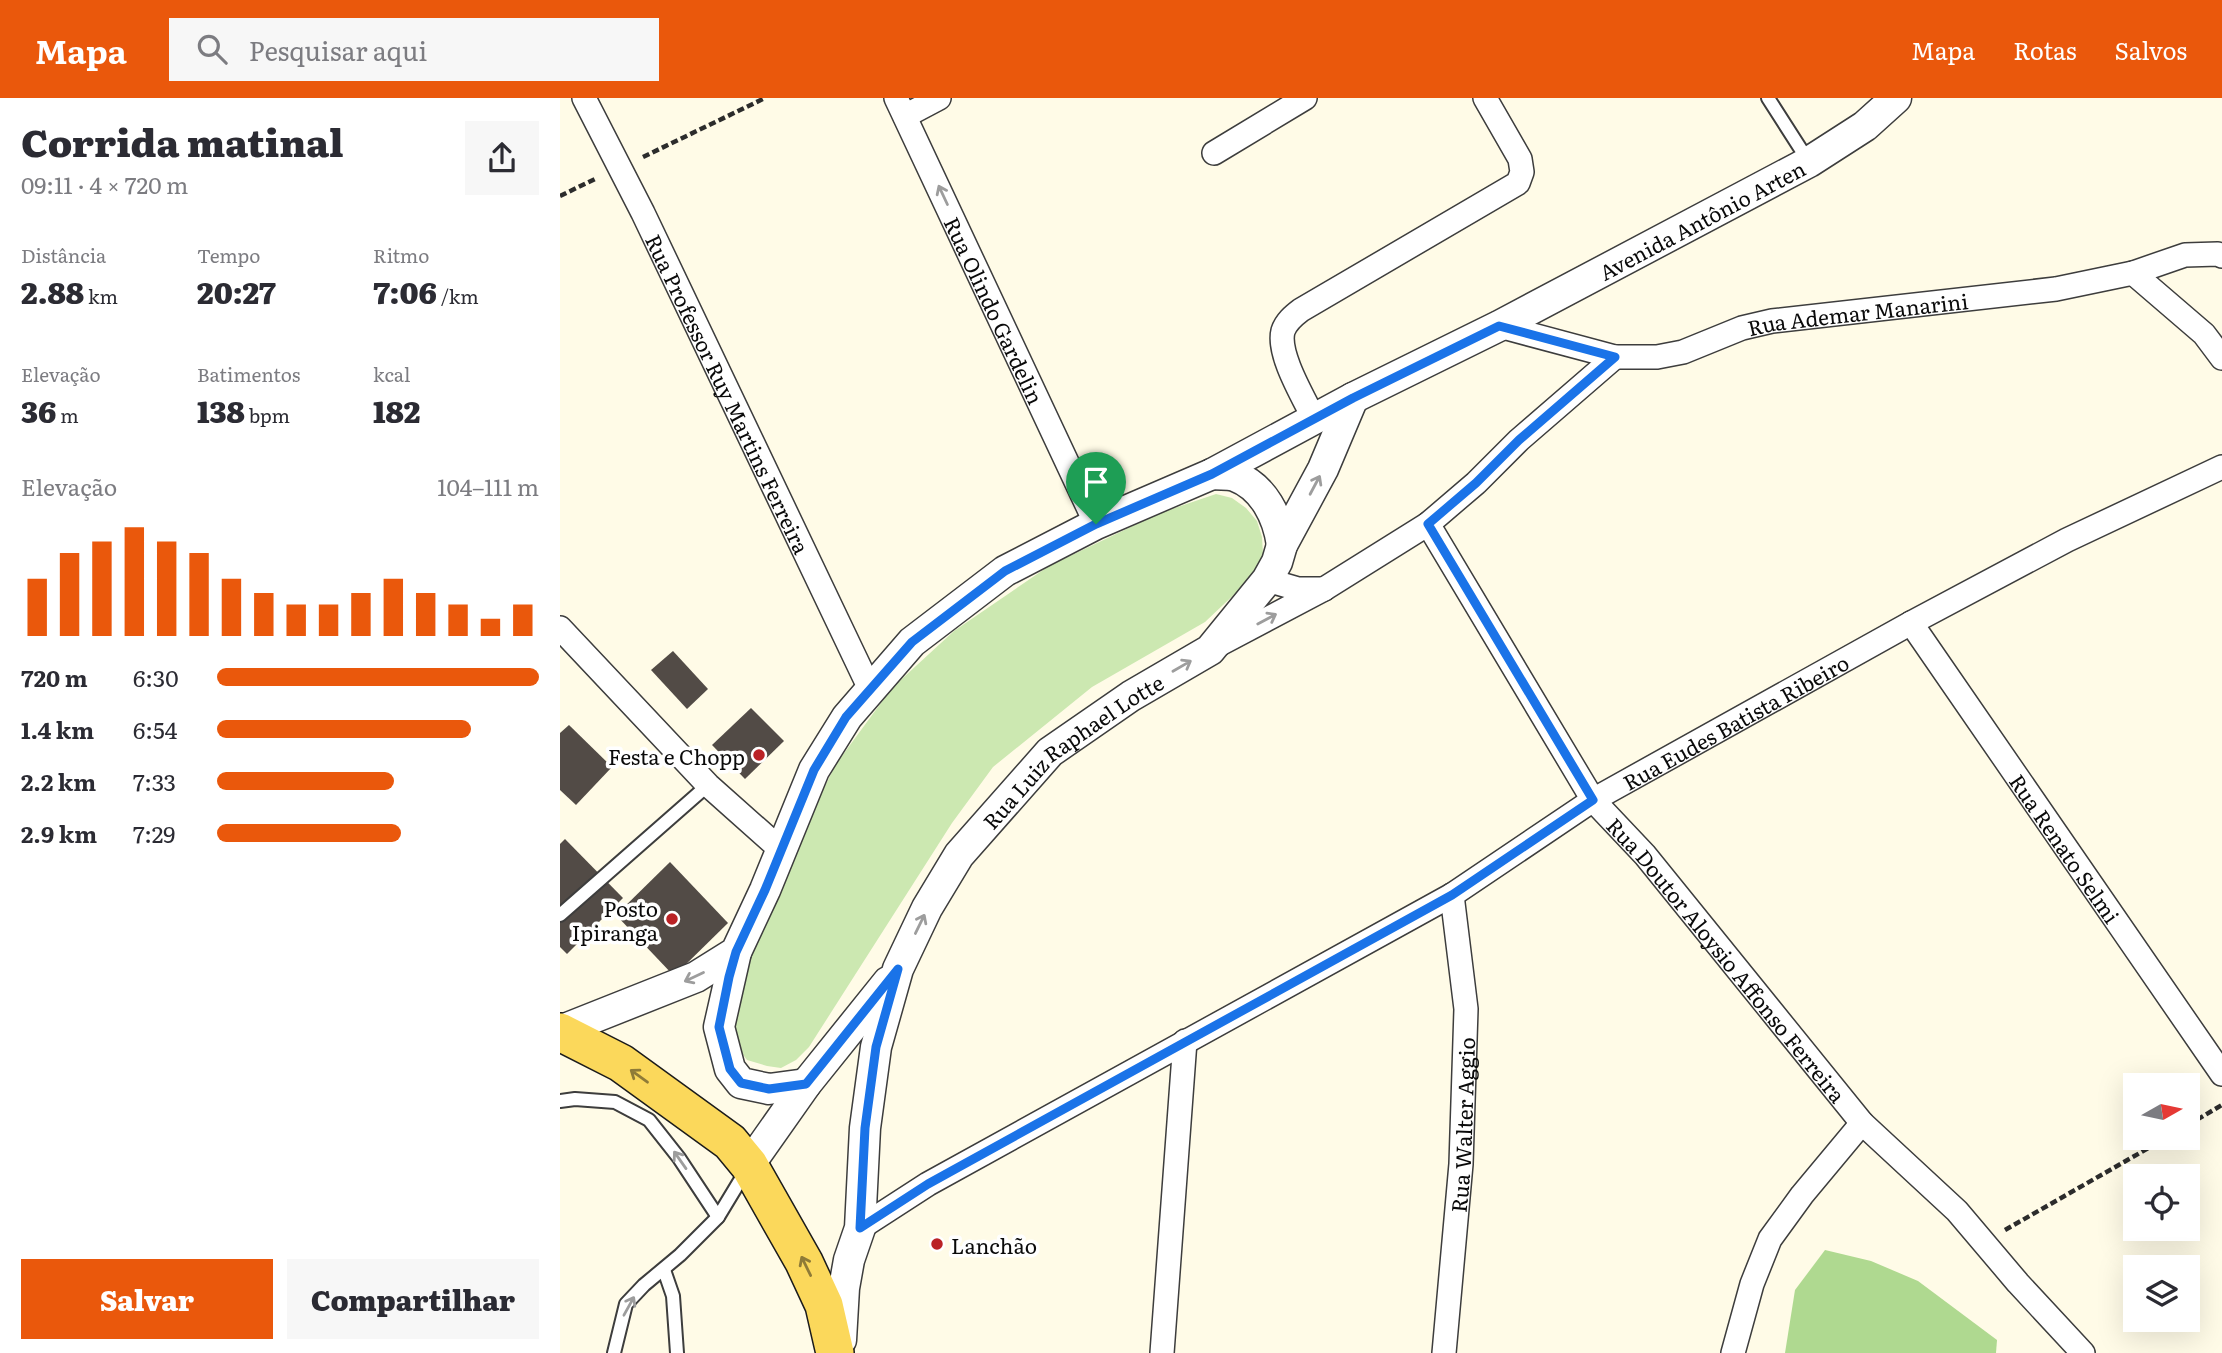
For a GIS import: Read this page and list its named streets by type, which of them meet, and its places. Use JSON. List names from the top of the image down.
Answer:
{
  "streets": {
    "street": [
      "Avenida Antônio Arten",
      "Rua Olindo Gardelin",
      "Rua Ademar Manarini",
      "Rua Professor Ruy Martins Ferreira",
      "Rua Eudes Batista Ribeiro",
      "Rua Luiz Raphael Lotte",
      "Rua Renato Selmi",
      "Rua Doutor Aloysio Affonso Ferreira",
      "Rua Walter Aggio"
    ]
  },
  "crossings": [
    ["Avenida Antônio Arten", "Rua Olindo Gardelin"],
    ["Avenida Antônio Arten", "Rua Ademar Manarini"],
    ["Avenida Antônio Arten", "Rua Professor Ruy Martins Ferreira"],
    ["Rua Ademar Manarini", "Rua Luiz Raphael Lotte"],
    ["Rua Eudes Batista Ribeiro", "Rua Luiz Raphael Lotte"],
    ["Rua Eudes Batista Ribeiro", "Rua Renato Selmi"],
    ["Rua Eudes Batista Ribeiro", "Rua Doutor Aloysio Affonso Ferreira"],
    ["Rua Eudes Batista Ribeiro", "Rua Walter Aggio"],
    ["Rua Luiz Raphael Lotte", "Rua Doutor Aloysio Affonso Ferreira"]
  ],
  "one_way": ["Rua Olindo Gardelin", "Rua Luiz Raphael Lotte"],
  "places": ["Festa e Chopp", "Posto Ipiranga", "Lanchão"],
  "north": "right",
  "page": {
    "header": "Mapa",
    "search": "Pesquisar aqui",
    "nav": ["Mapa", "Rotas", "Salvos"],
    "heading": ["Corrida matinal", "09:11 · 4 × 720 m"],
    "stats": [
      ["Distância", "2.88 km"],
      ["Tempo", "20:27"],
      ["Ritmo", "7:06 /km"],
      ["Elevação", "36 m"],
      ["Batimentos", "138 bpm"],
      ["kcal", "182"]
    ],
    "chart": ["Elevação", "104–111 m"],
    "list": [
      {
        "name": "720 m",
        "note": "6:30"
      },
      {
        "name": "1.4 km",
        "note": "6:54"
      },
      {
        "name": "2.2 km",
        "note": "7:33"
      },
      {
        "name": "2.9 km",
        "note": "7:29"
      }
    ],
    "buttons": ["Salvar", "Compartilhar"]
  }
}
